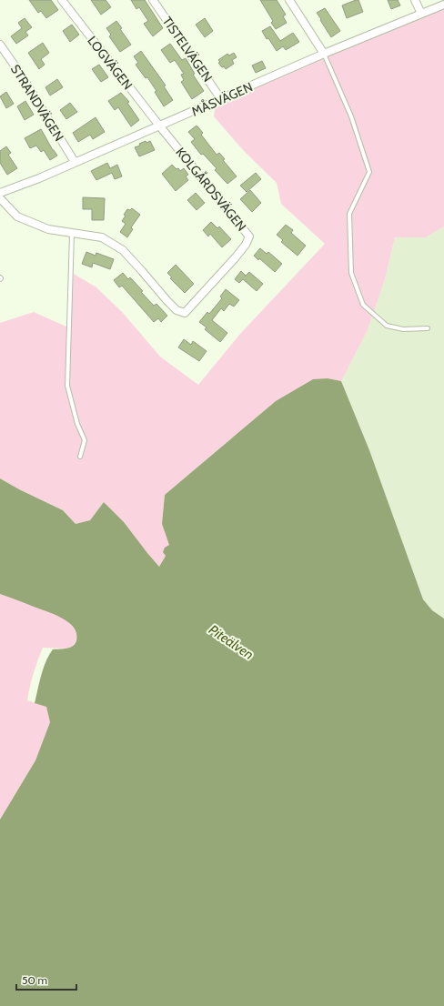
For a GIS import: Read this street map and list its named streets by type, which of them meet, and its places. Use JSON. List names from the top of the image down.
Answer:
{
  "streets": {
    "street": [
      "TISTELVÄGEN",
      "LOGVÄGEN",
      "MÅSVÄGEN",
      "STRANDVÄGEN",
      "KOLGÅRDSVÄGEN"
    ]
  },
  "crossings": [
    ["TISTELVÄGEN", "MÅSVÄGEN"],
    ["LOGVÄGEN", "MÅSVÄGEN"],
    ["LOGVÄGEN", "KOLGÅRDSVÄGEN"],
    ["MÅSVÄGEN", "STRANDVÄGEN"],
    ["MÅSVÄGEN", "KOLGÅRDSVÄGEN"]
  ],
  "water": ["Piteälven"],
  "scale_bar": "50 m"
}
